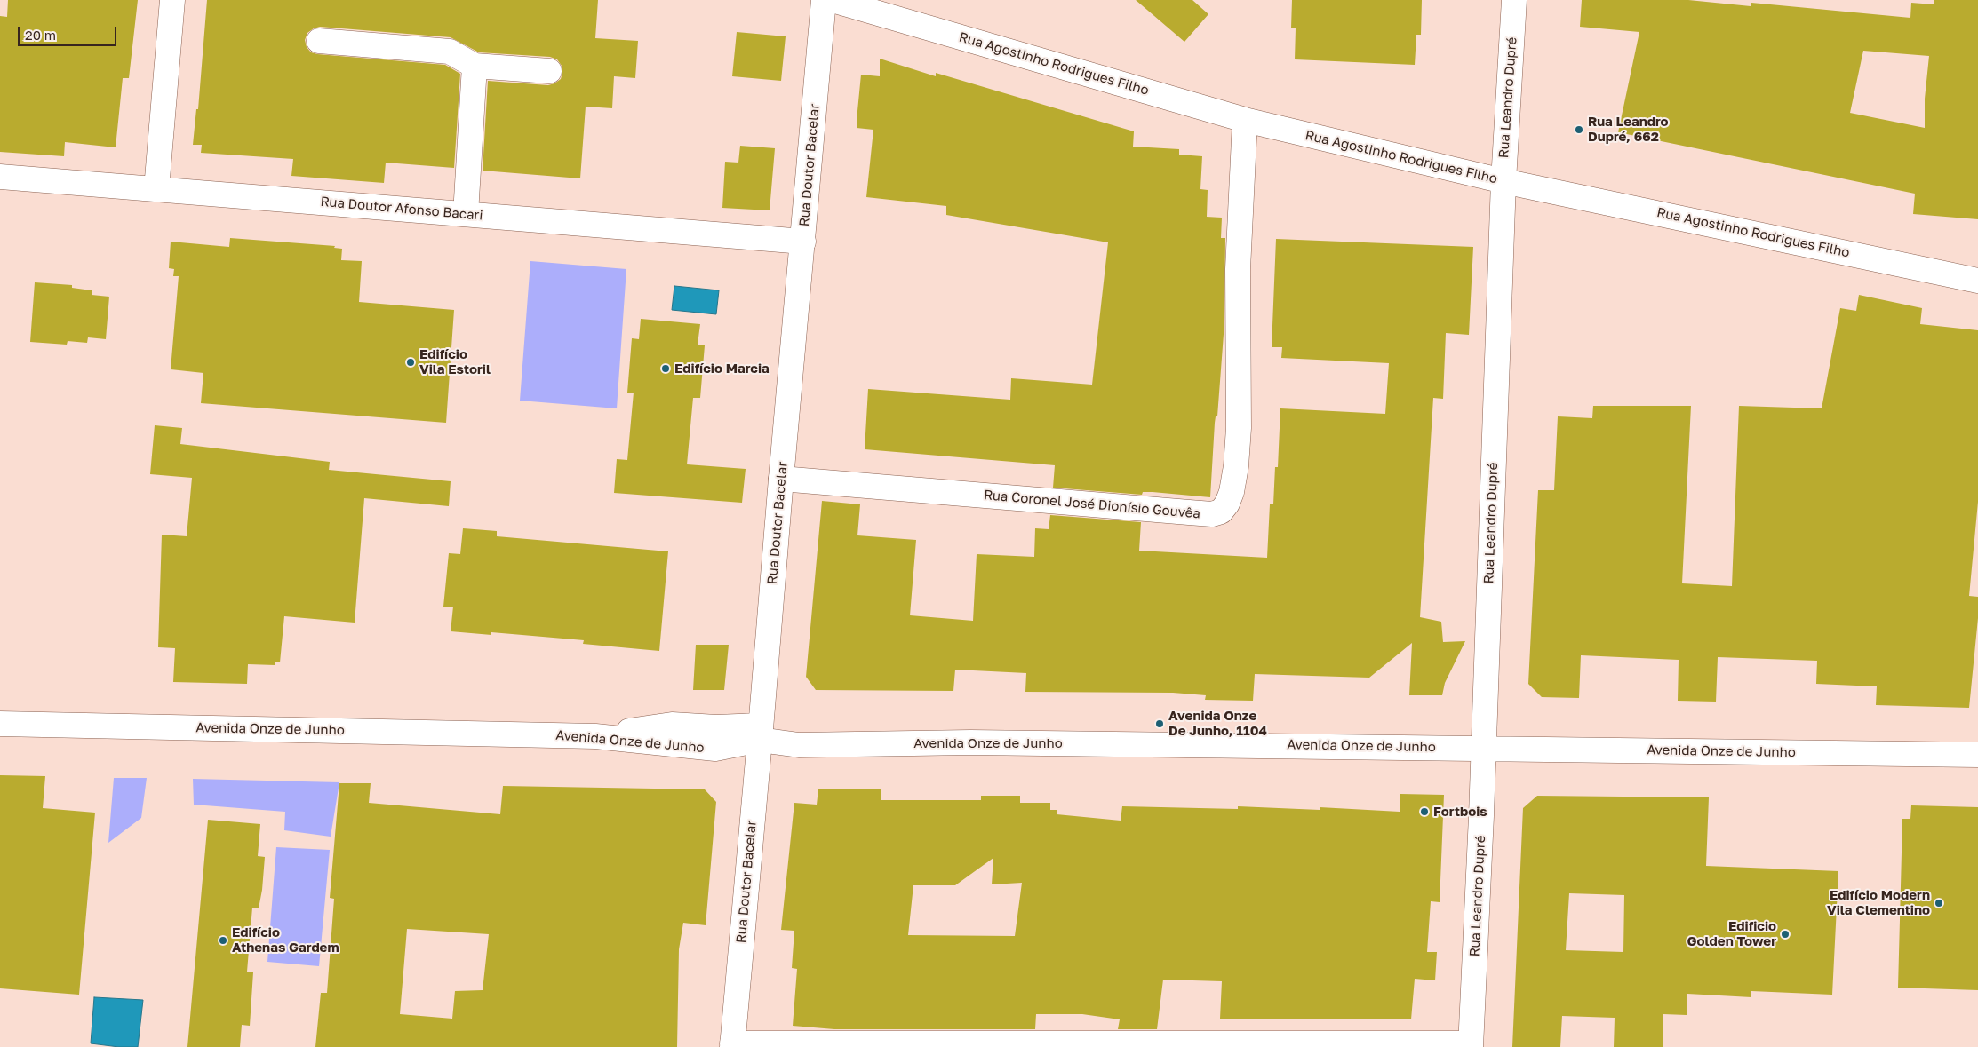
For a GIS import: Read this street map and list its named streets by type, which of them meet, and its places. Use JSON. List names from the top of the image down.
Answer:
{
  "streets": {
    "street": [
      "Rua Agostinho Rodrigues Filho",
      "Rua Leandro Dupré",
      "Rua Doutor Bacelar",
      "Rua Doutor Afonso Bacari",
      "Rua Coronel José Dionísio Gouvêa",
      "Avenida Onze de Junho"
    ]
  },
  "crossings": [
    ["Rua Agostinho Rodrigues Filho", "Rua Leandro Dupré"],
    ["Rua Agostinho Rodrigues Filho", "Rua Coronel José Dionísio Gouvêa"],
    ["Rua Leandro Dupré", "Avenida Onze de Junho"],
    ["Rua Doutor Bacelar", "Rua Doutor Afonso Bacari"],
    ["Rua Doutor Bacelar", "Rua Coronel José Dionísio Gouvêa"],
    ["Rua Doutor Bacelar", "Avenida Onze de Junho"]
  ],
  "places": [
    "Rua Leandro Dupré, 662",
    "Edifício Vila Estoril",
    "Edifício Marcia",
    "Avenida Onze De Junho, 1104",
    "Fortbois",
    "Edifício Modern Vila Clementino",
    "Edificio Golden Tower",
    "Edifício Athenas Gardem"
  ],
  "scale_bar": "20 m"
}
